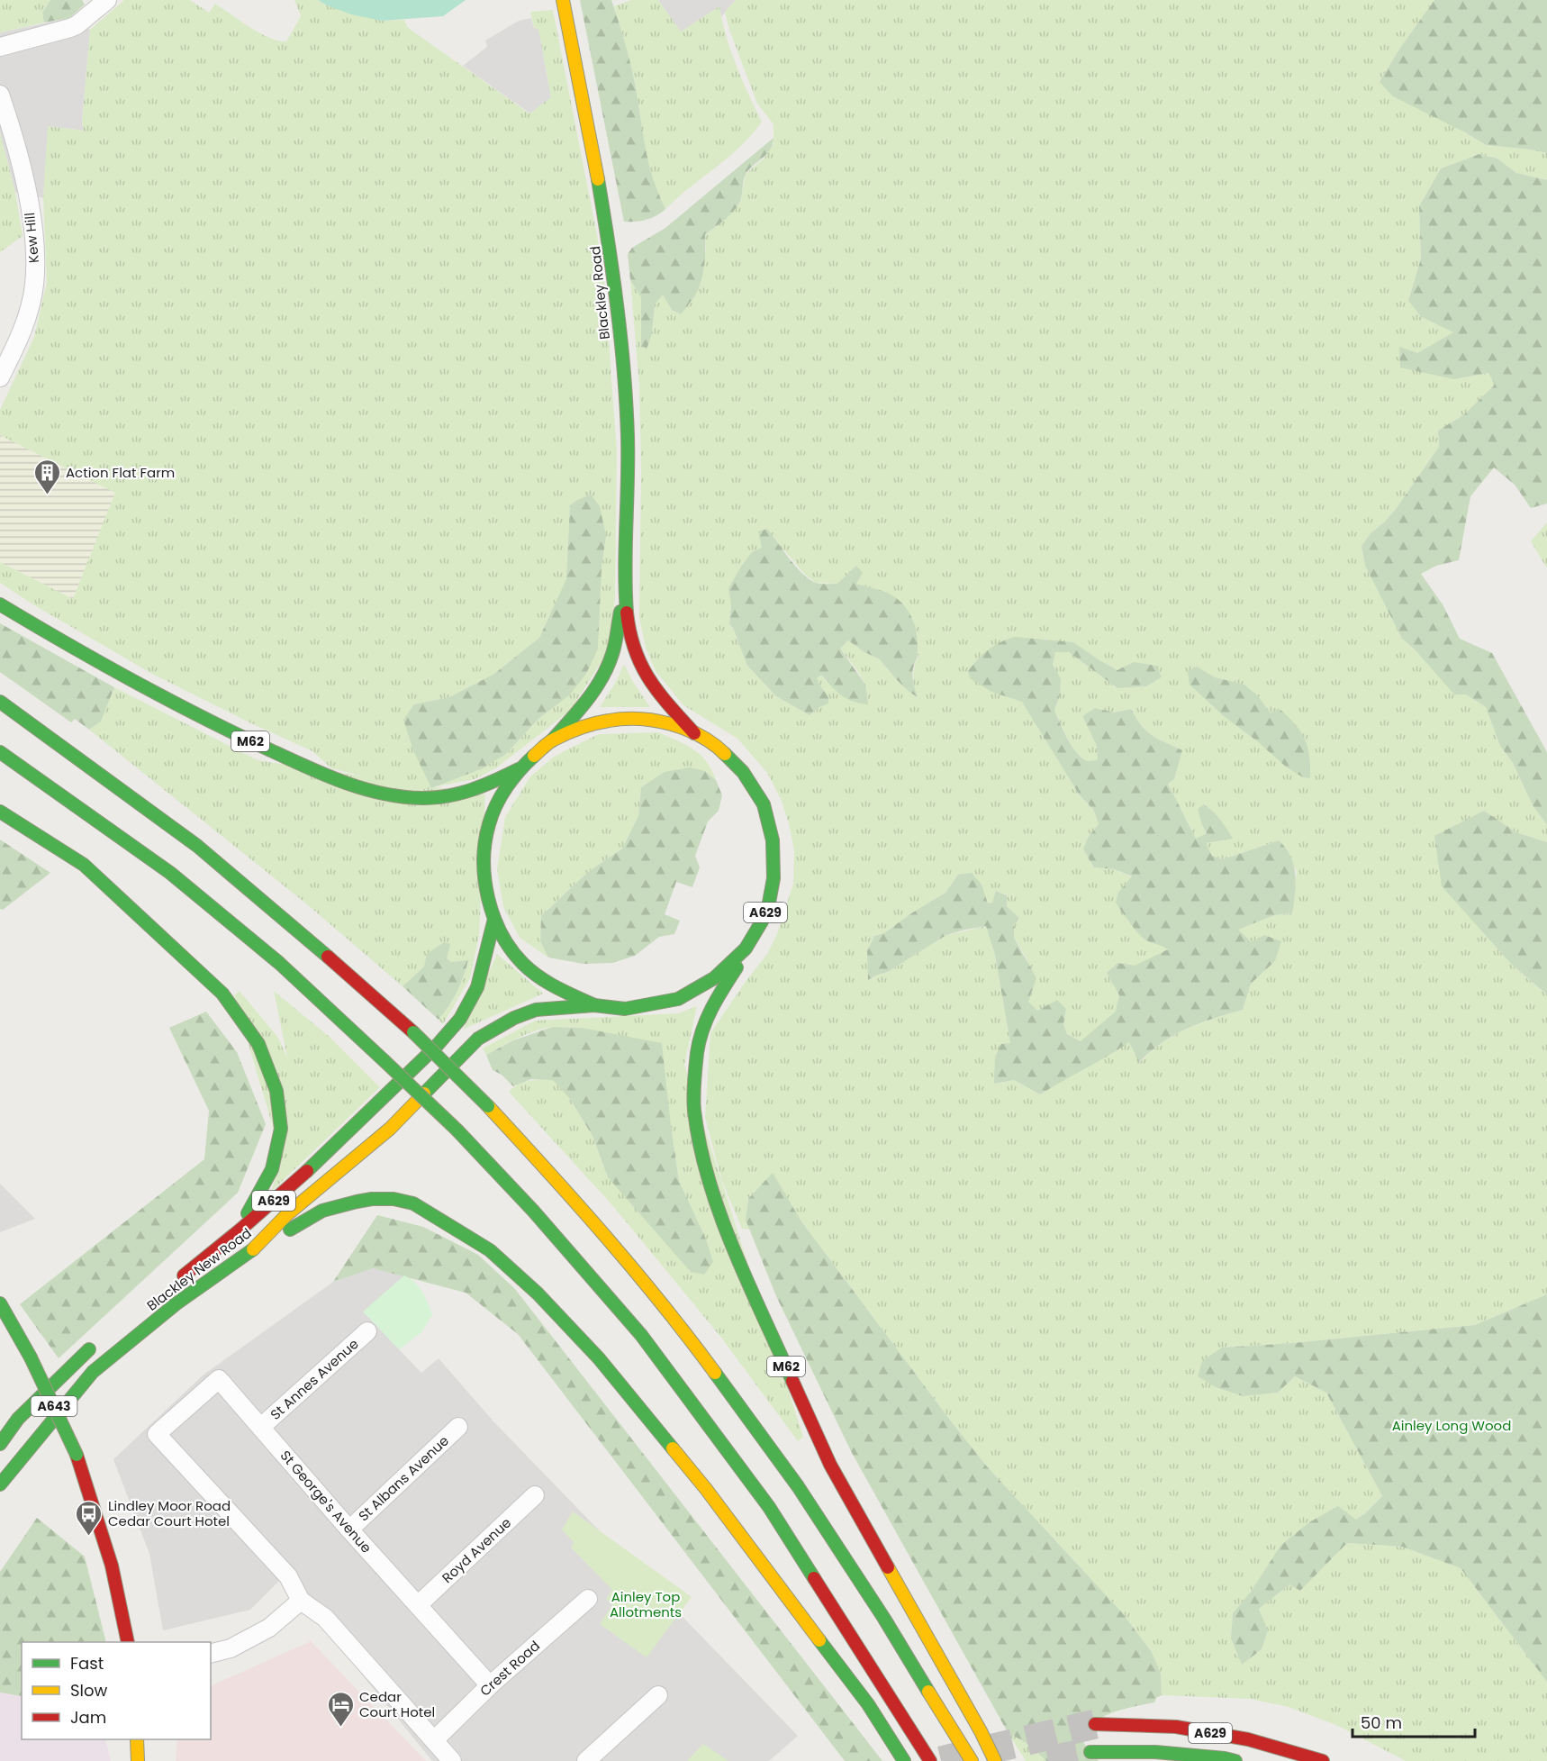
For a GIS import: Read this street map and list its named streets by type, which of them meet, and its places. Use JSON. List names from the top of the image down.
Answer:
{
  "streets": {
    "main road": [
      "Blackley Road",
      "M62",
      "A629",
      "Blackley New Road",
      "A643"
    ],
    "street": [
      "Kew Hill",
      "St Annes Avenue",
      "St Albans Avenue",
      "St George's Avenue",
      "Royd Avenue",
      "Crest Road"
    ]
  },
  "crossings": [
    ["Blackley Road", "Blackley New Road"],
    ["M62", "Blackley New Road"],
    ["St Annes Avenue", "St George's Avenue"],
    ["St Albans Avenue", "St George's Avenue"],
    ["St George's Avenue", "Royd Avenue"],
    ["St George's Avenue", "Crest Road"]
  ],
  "parks": ["Ainley Long Wood", "Ainley Top Allotments"],
  "places": {
    "building": ["Action Flat Farm"],
    "bus stop": ["Lindley Moor Road Cedar Court Hotel"],
    "hotel": ["Cedar Court Hotel"]
  },
  "legend": ["Fast", "Slow", "Jam"],
  "scale_bar": "50 m"
}
